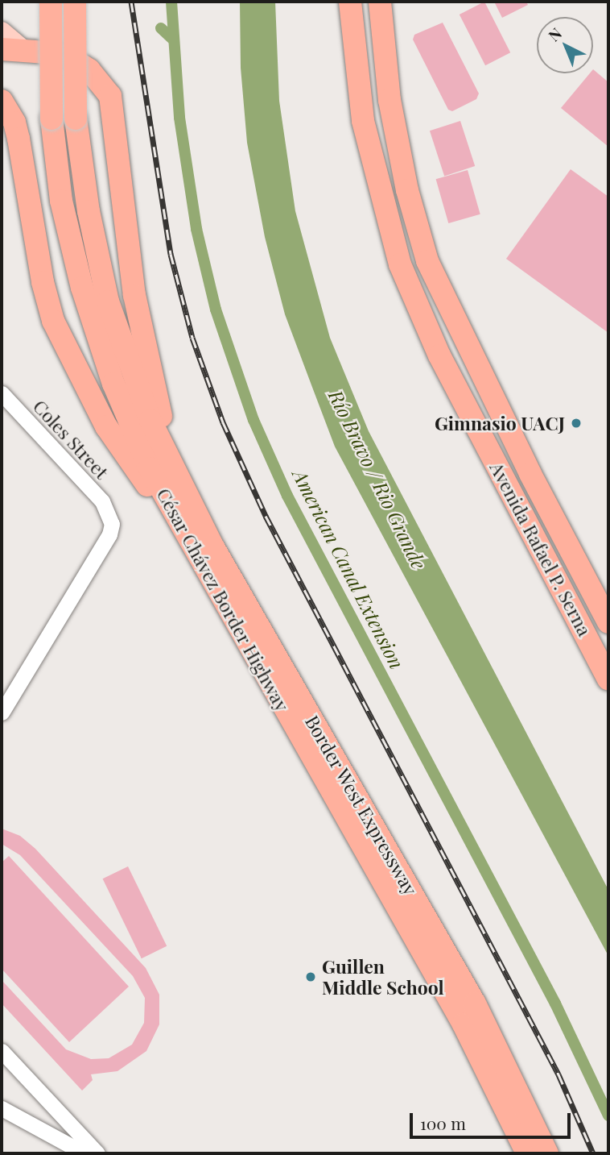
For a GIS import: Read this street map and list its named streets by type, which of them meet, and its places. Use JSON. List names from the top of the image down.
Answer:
{
  "streets": {
    "highway": ["Avenida Rafael P. Serna", "César Chávez Border Highway"],
    "street": ["Coles Street"]
  },
  "water": ["Río Bravo / Rio Grande", "American Canal Extension"],
  "places": ["Gimnasio UACJ", "Guillen Middle School"],
  "scale_bar": "100 m",
  "north": "top left"
}
